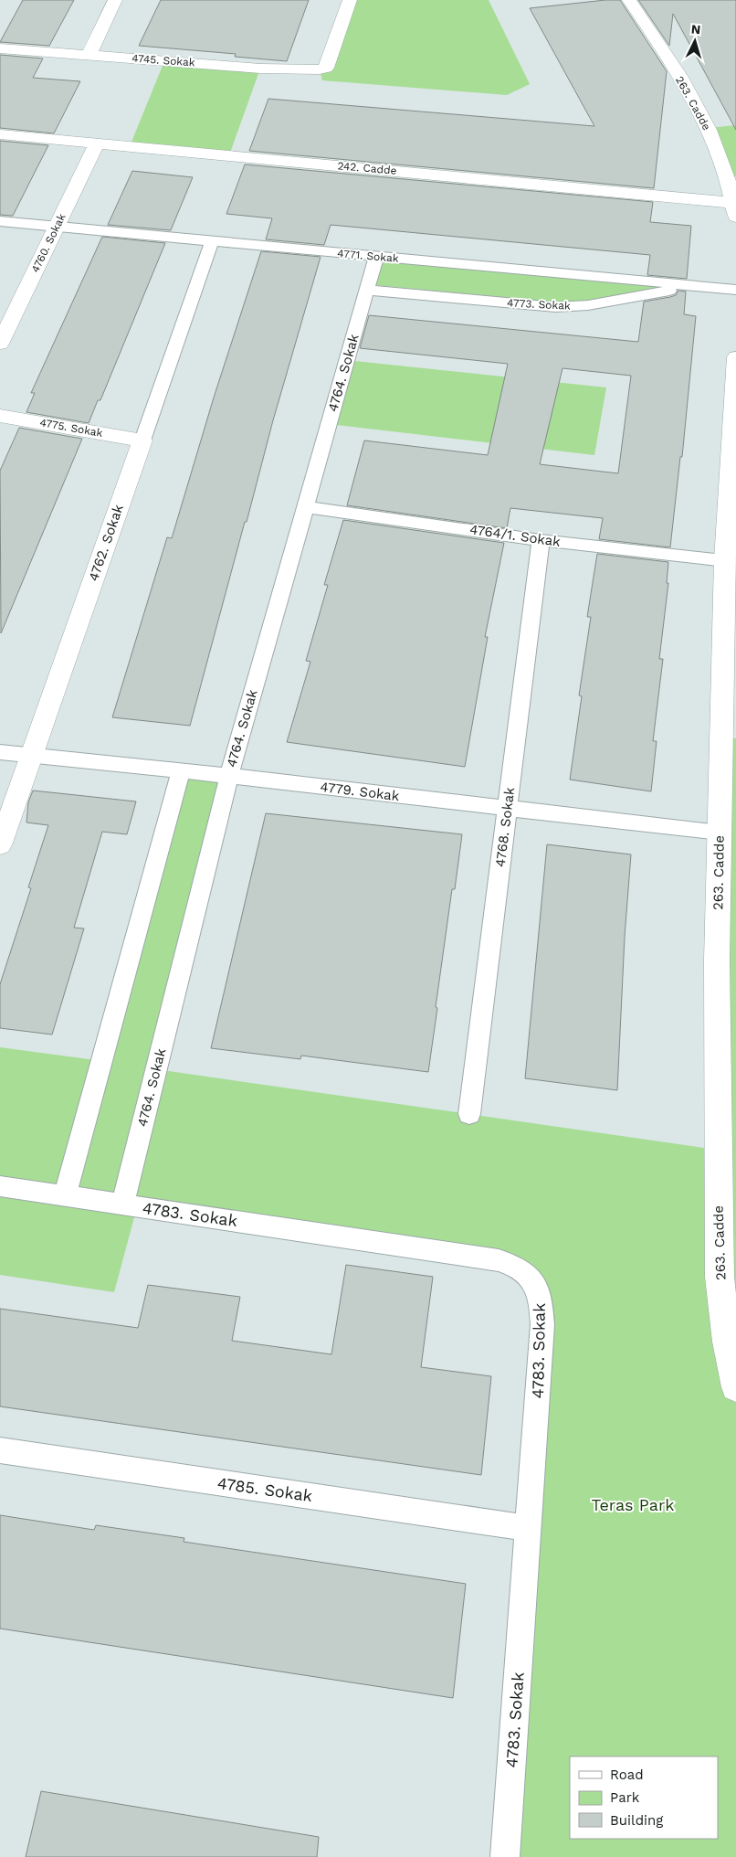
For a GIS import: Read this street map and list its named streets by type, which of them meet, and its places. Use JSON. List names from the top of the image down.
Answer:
{
  "streets": {
    "street": [
      "4745. Sokak",
      "263. Cadde",
      "242. Cadde",
      "4760. Sokak",
      "4775. Sokak",
      "4762. Sokak"
    ],
    "lane": [
      "4771. Sokak",
      "4773. Sokak",
      "4764. Sokak",
      "4764/1. Sokak",
      "4779. Sokak",
      "4768. Sokak",
      "4783. Sokak",
      "4785. Sokak"
    ]
  },
  "crossings": [
    ["263. Cadde", "242. Cadde"],
    ["263. Cadde", "4764/1. Sokak"],
    ["263. Cadde", "4779. Sokak"],
    ["242. Cadde", "4760. Sokak"],
    ["4760. Sokak", "4771. Sokak"],
    ["4771. Sokak", "4773. Sokak"],
    ["4771. Sokak", "4764. Sokak"],
    ["4771. Sokak", "4762. Sokak"],
    ["4773. Sokak", "4764. Sokak"],
    ["4764. Sokak", "4764/1. Sokak"],
    ["4764. Sokak", "4779. Sokak"],
    ["4764. Sokak", "4783. Sokak"],
    ["4775. Sokak", "4762. Sokak"],
    ["4764/1. Sokak", "4768. Sokak"],
    ["4762. Sokak", "4779. Sokak"],
    ["4779. Sokak", "4768. Sokak"],
    ["4783. Sokak", "4785. Sokak"]
  ],
  "parks": ["Teras Park"],
  "legend": ["Road", "Park", "Building"],
  "north": "top"
}
